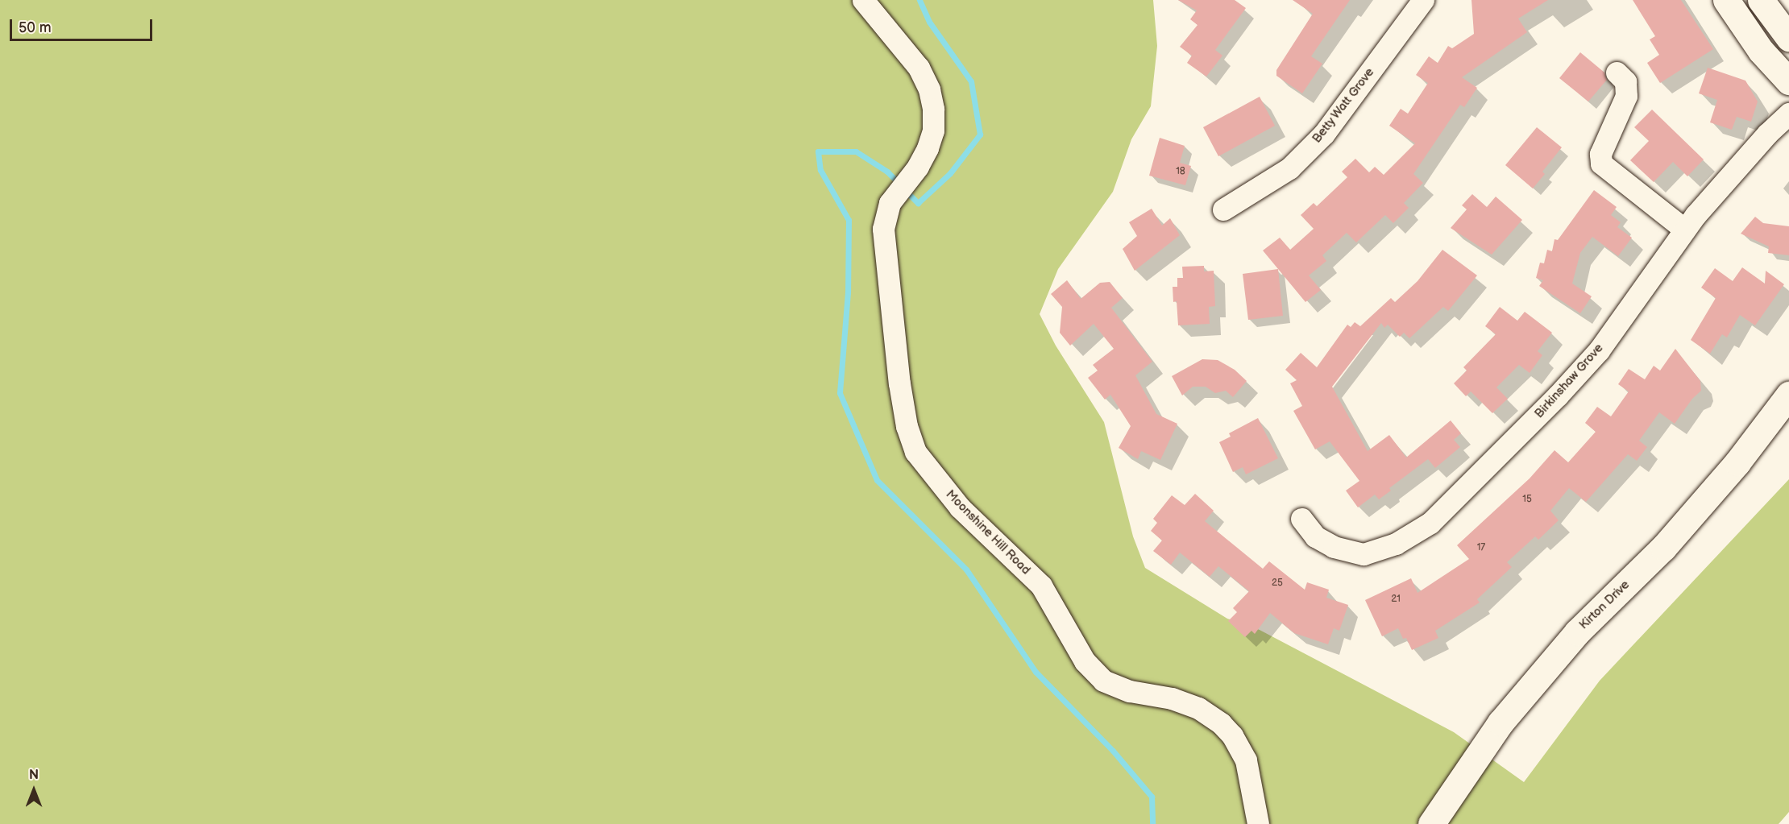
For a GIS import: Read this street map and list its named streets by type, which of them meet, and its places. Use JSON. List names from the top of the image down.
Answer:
{
  "streets": {
    "street": [
      "Betty Watt Grove",
      "Birkinshaw Grove",
      "Moonshine Hill Road",
      "Kirton Drive"
    ]
  },
  "house_numbers": [
    "18",
    "15",
    "17",
    "25",
    "21"
  ],
  "scale_bar": "50 m",
  "north": "top"
}
